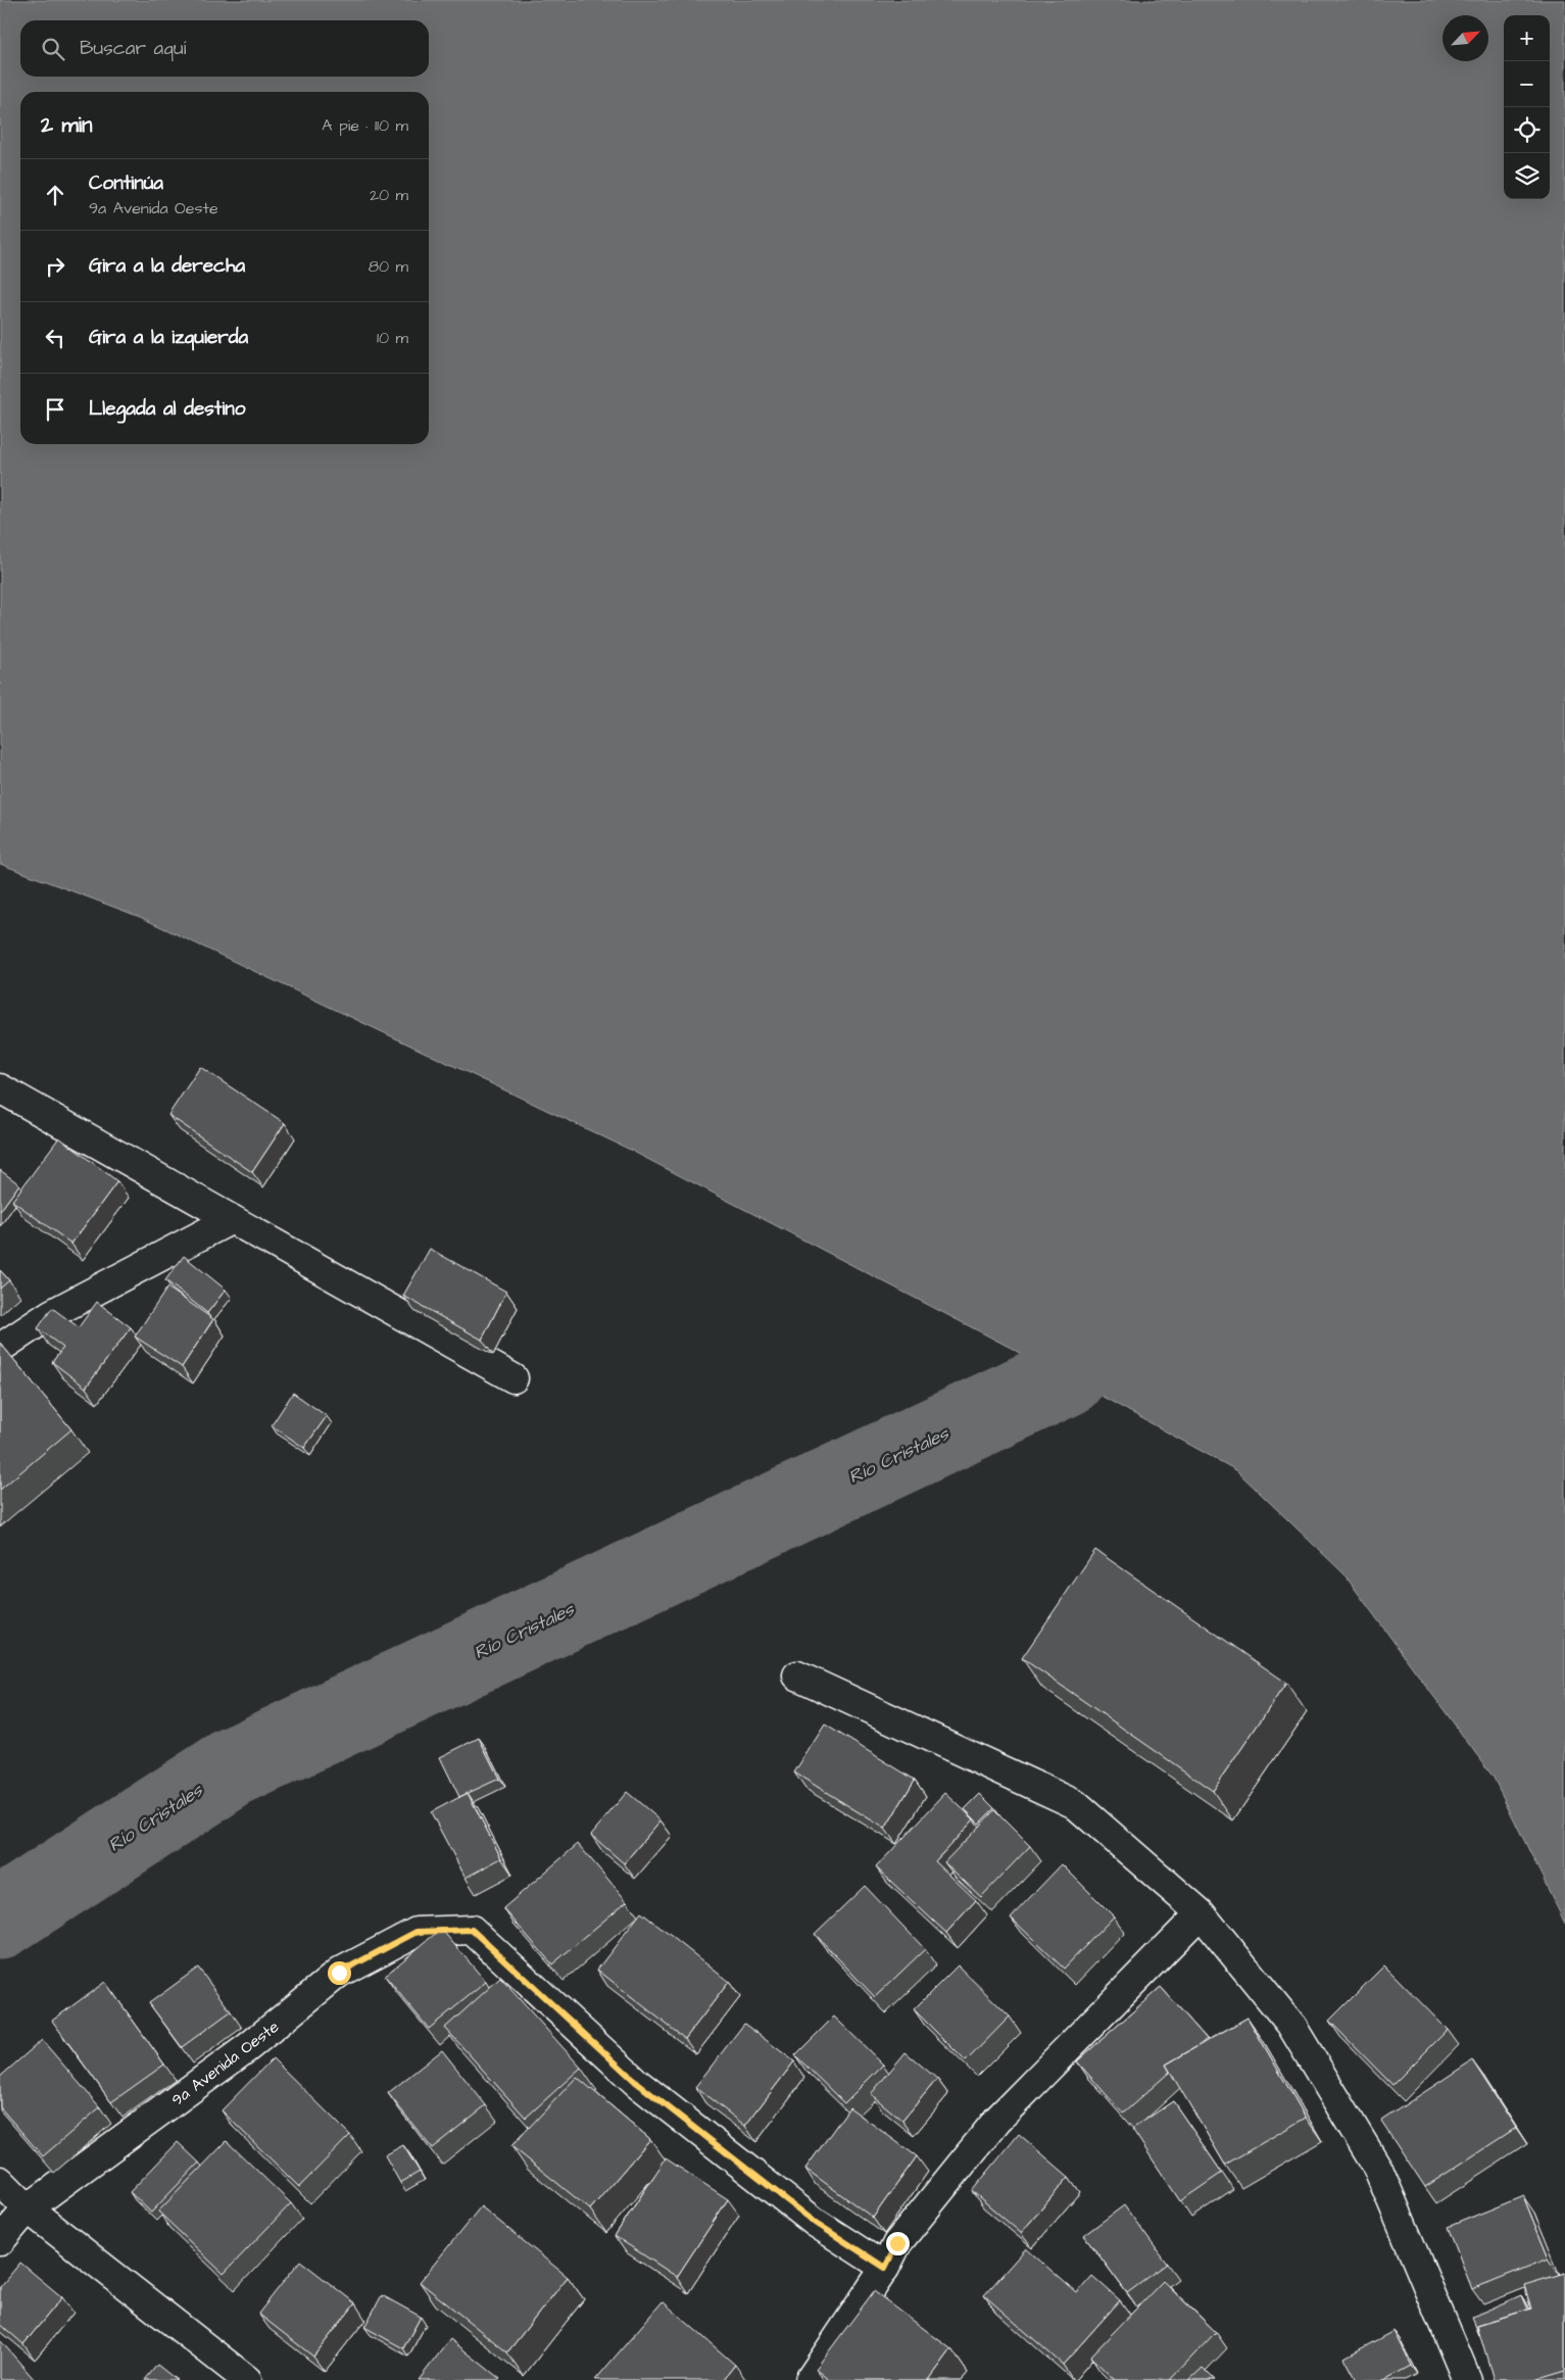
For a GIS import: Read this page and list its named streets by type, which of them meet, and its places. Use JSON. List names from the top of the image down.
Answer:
{
  "streets": {
    "street": ["9a Avenida Oeste"]
  },
  "water": ["Río Cristales"],
  "north": "top right",
  "page": {
    "map_buttons": ["+", "−"],
    "search": "Buscar aquí",
    "heading": ["2 min", "A pie · 110 m"],
    "list": [
      ["Continúa", "9a Avenida Oeste", "20 m"],
      ["Gira a la derecha", "80 m"],
      ["Gira a la izquierda", "10 m"],
      "Llegada al destino"
    ]
  }
}
